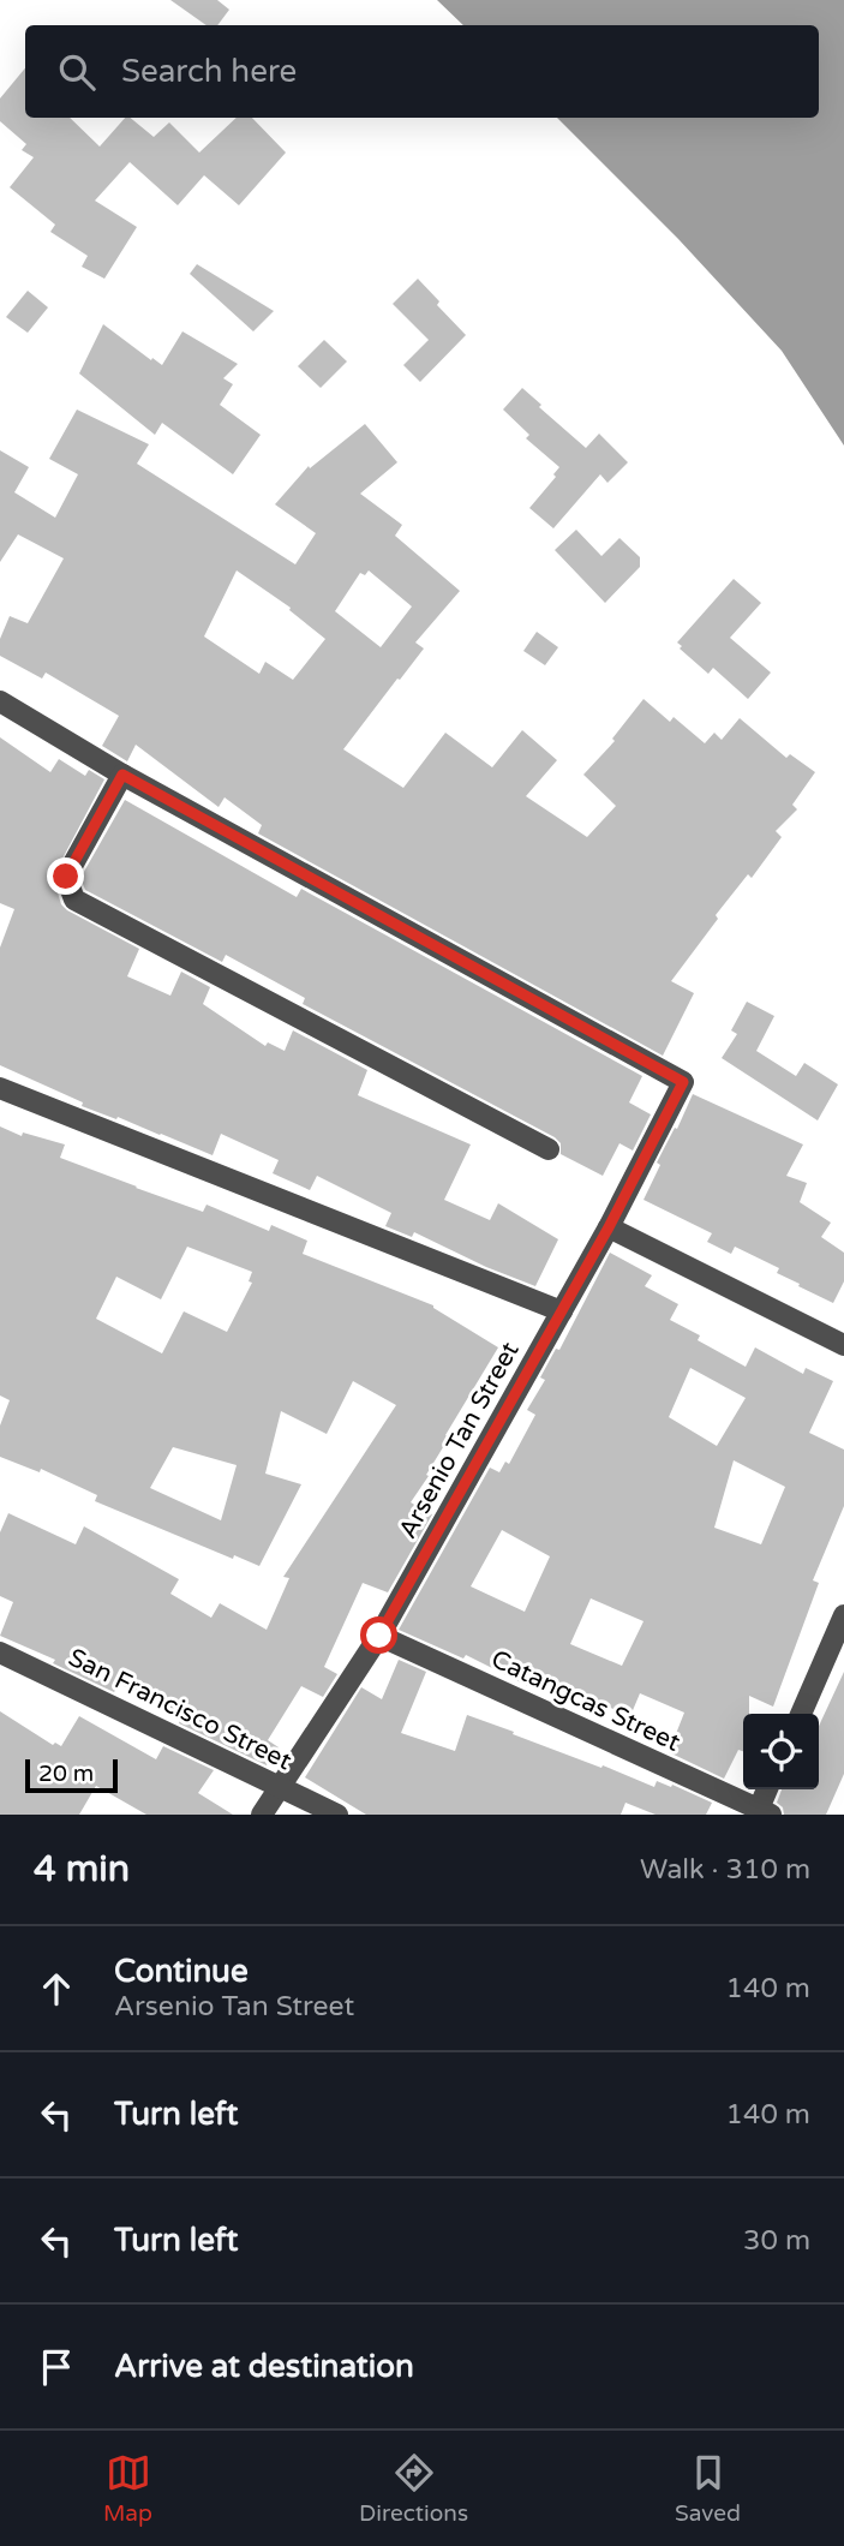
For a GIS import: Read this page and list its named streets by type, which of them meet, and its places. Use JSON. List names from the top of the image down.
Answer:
{
  "streets": {
    "street": ["Arsenio Tan Street", "Catangcas Street", "San Francisco Street"]
  },
  "crossings": [
    ["Arsenio Tan Street", "Catangcas Street"],
    ["Arsenio Tan Street", "San Francisco Street"]
  ],
  "scale_bar": "20 m",
  "page": {
    "search": "Search here",
    "scale": "20 m",
    "heading": ["4 min", "Walk · 310 m"],
    "list": [
      ["Continue", "Arsenio Tan Street", "140 m"],
      ["Turn left", "140 m"],
      ["Turn left", "30 m"],
      "Arrive at destination"
    ],
    "nav": ["Map", "Directions", "Saved"]
  }
}
